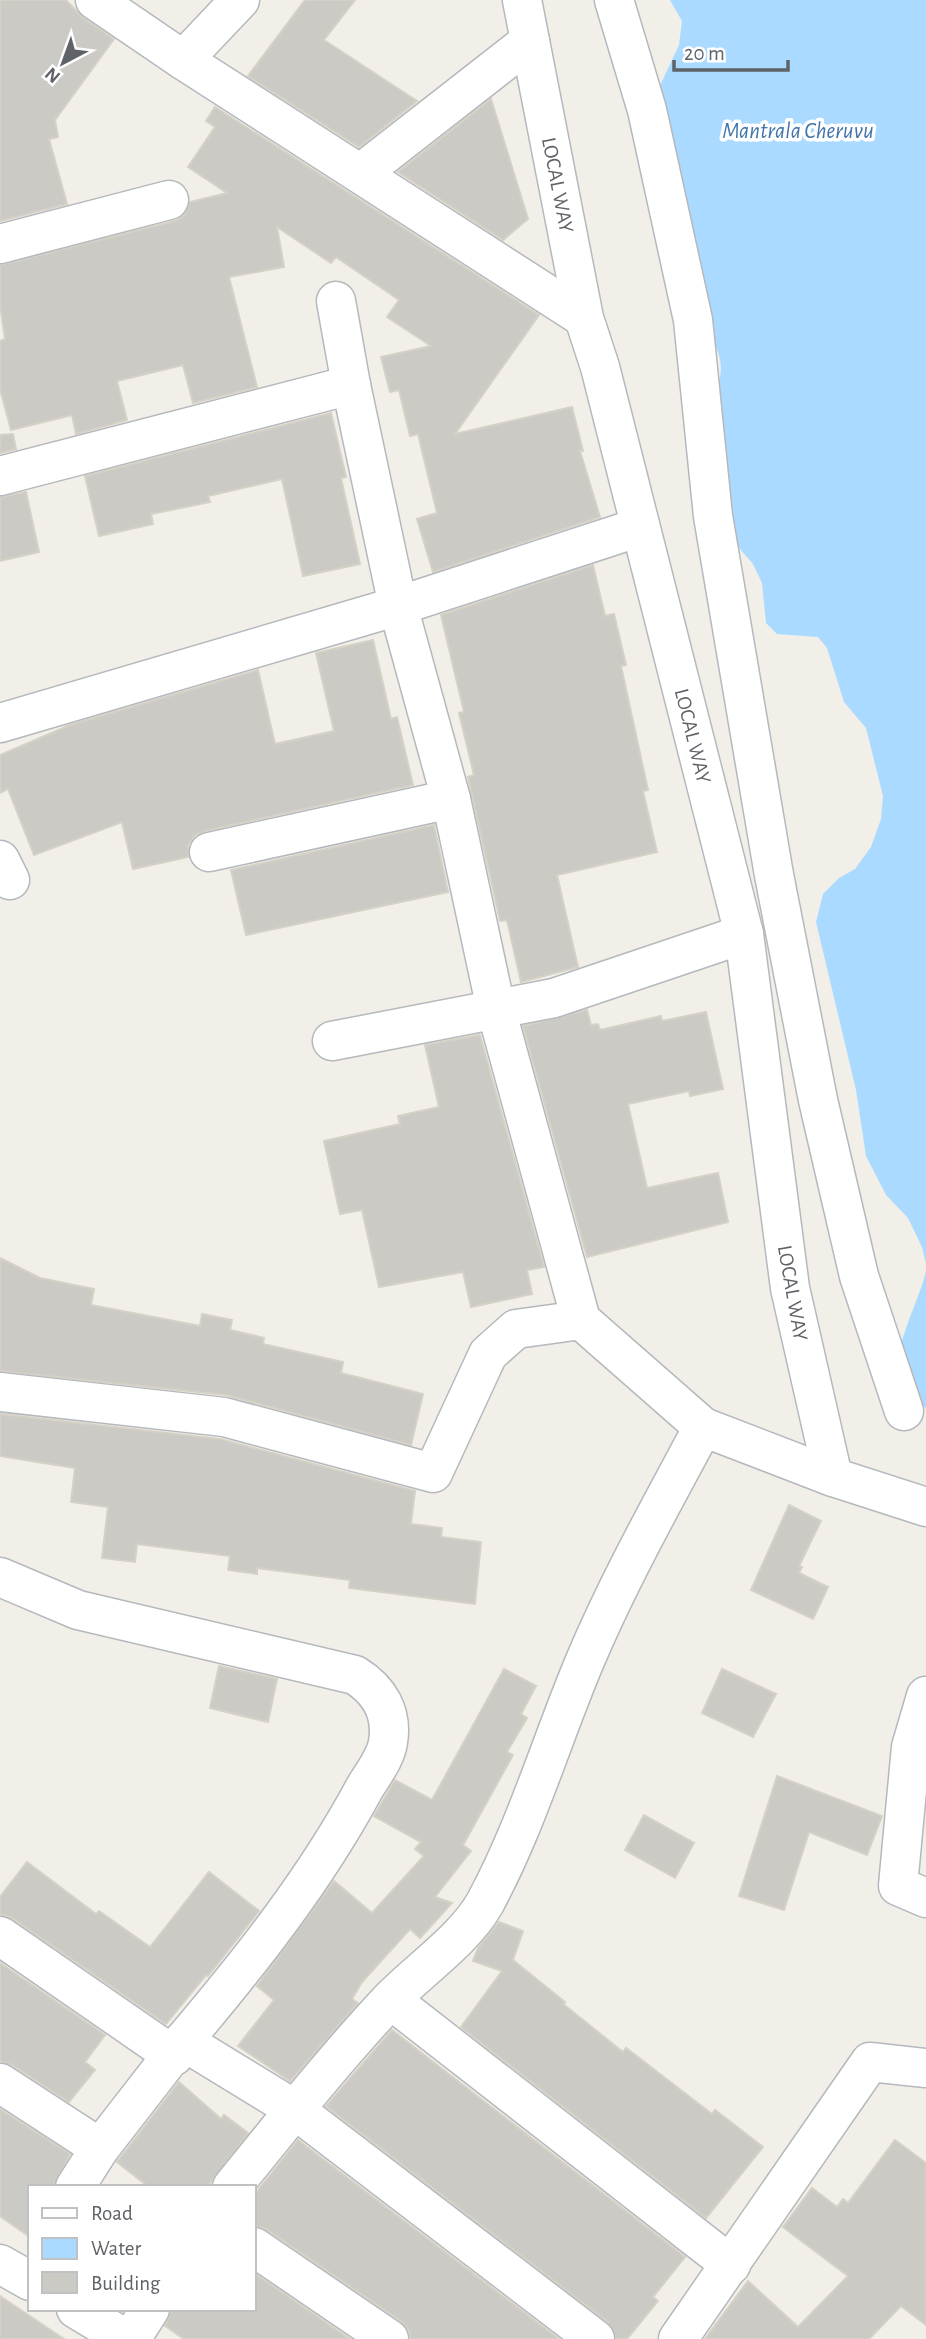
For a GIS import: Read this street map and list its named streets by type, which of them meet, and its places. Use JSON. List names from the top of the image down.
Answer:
{
  "streets": {
    "street": ["LOCAL WAY"]
  },
  "water": ["Mantrala Cheruvu"],
  "legend": ["Road", "Water", "Building"],
  "scale_bar": "20 m",
  "north": "bottom left"
}
